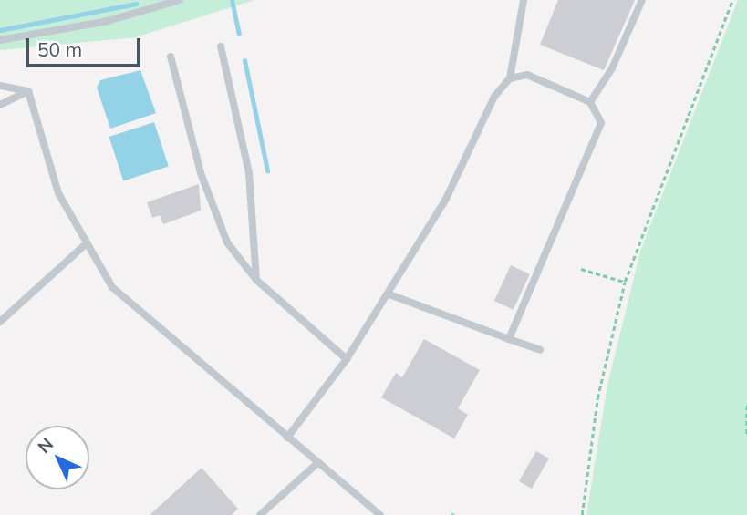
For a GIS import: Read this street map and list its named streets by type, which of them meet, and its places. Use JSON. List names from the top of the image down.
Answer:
{
  "scale_bar": "50 m",
  "north": "top left"
}
